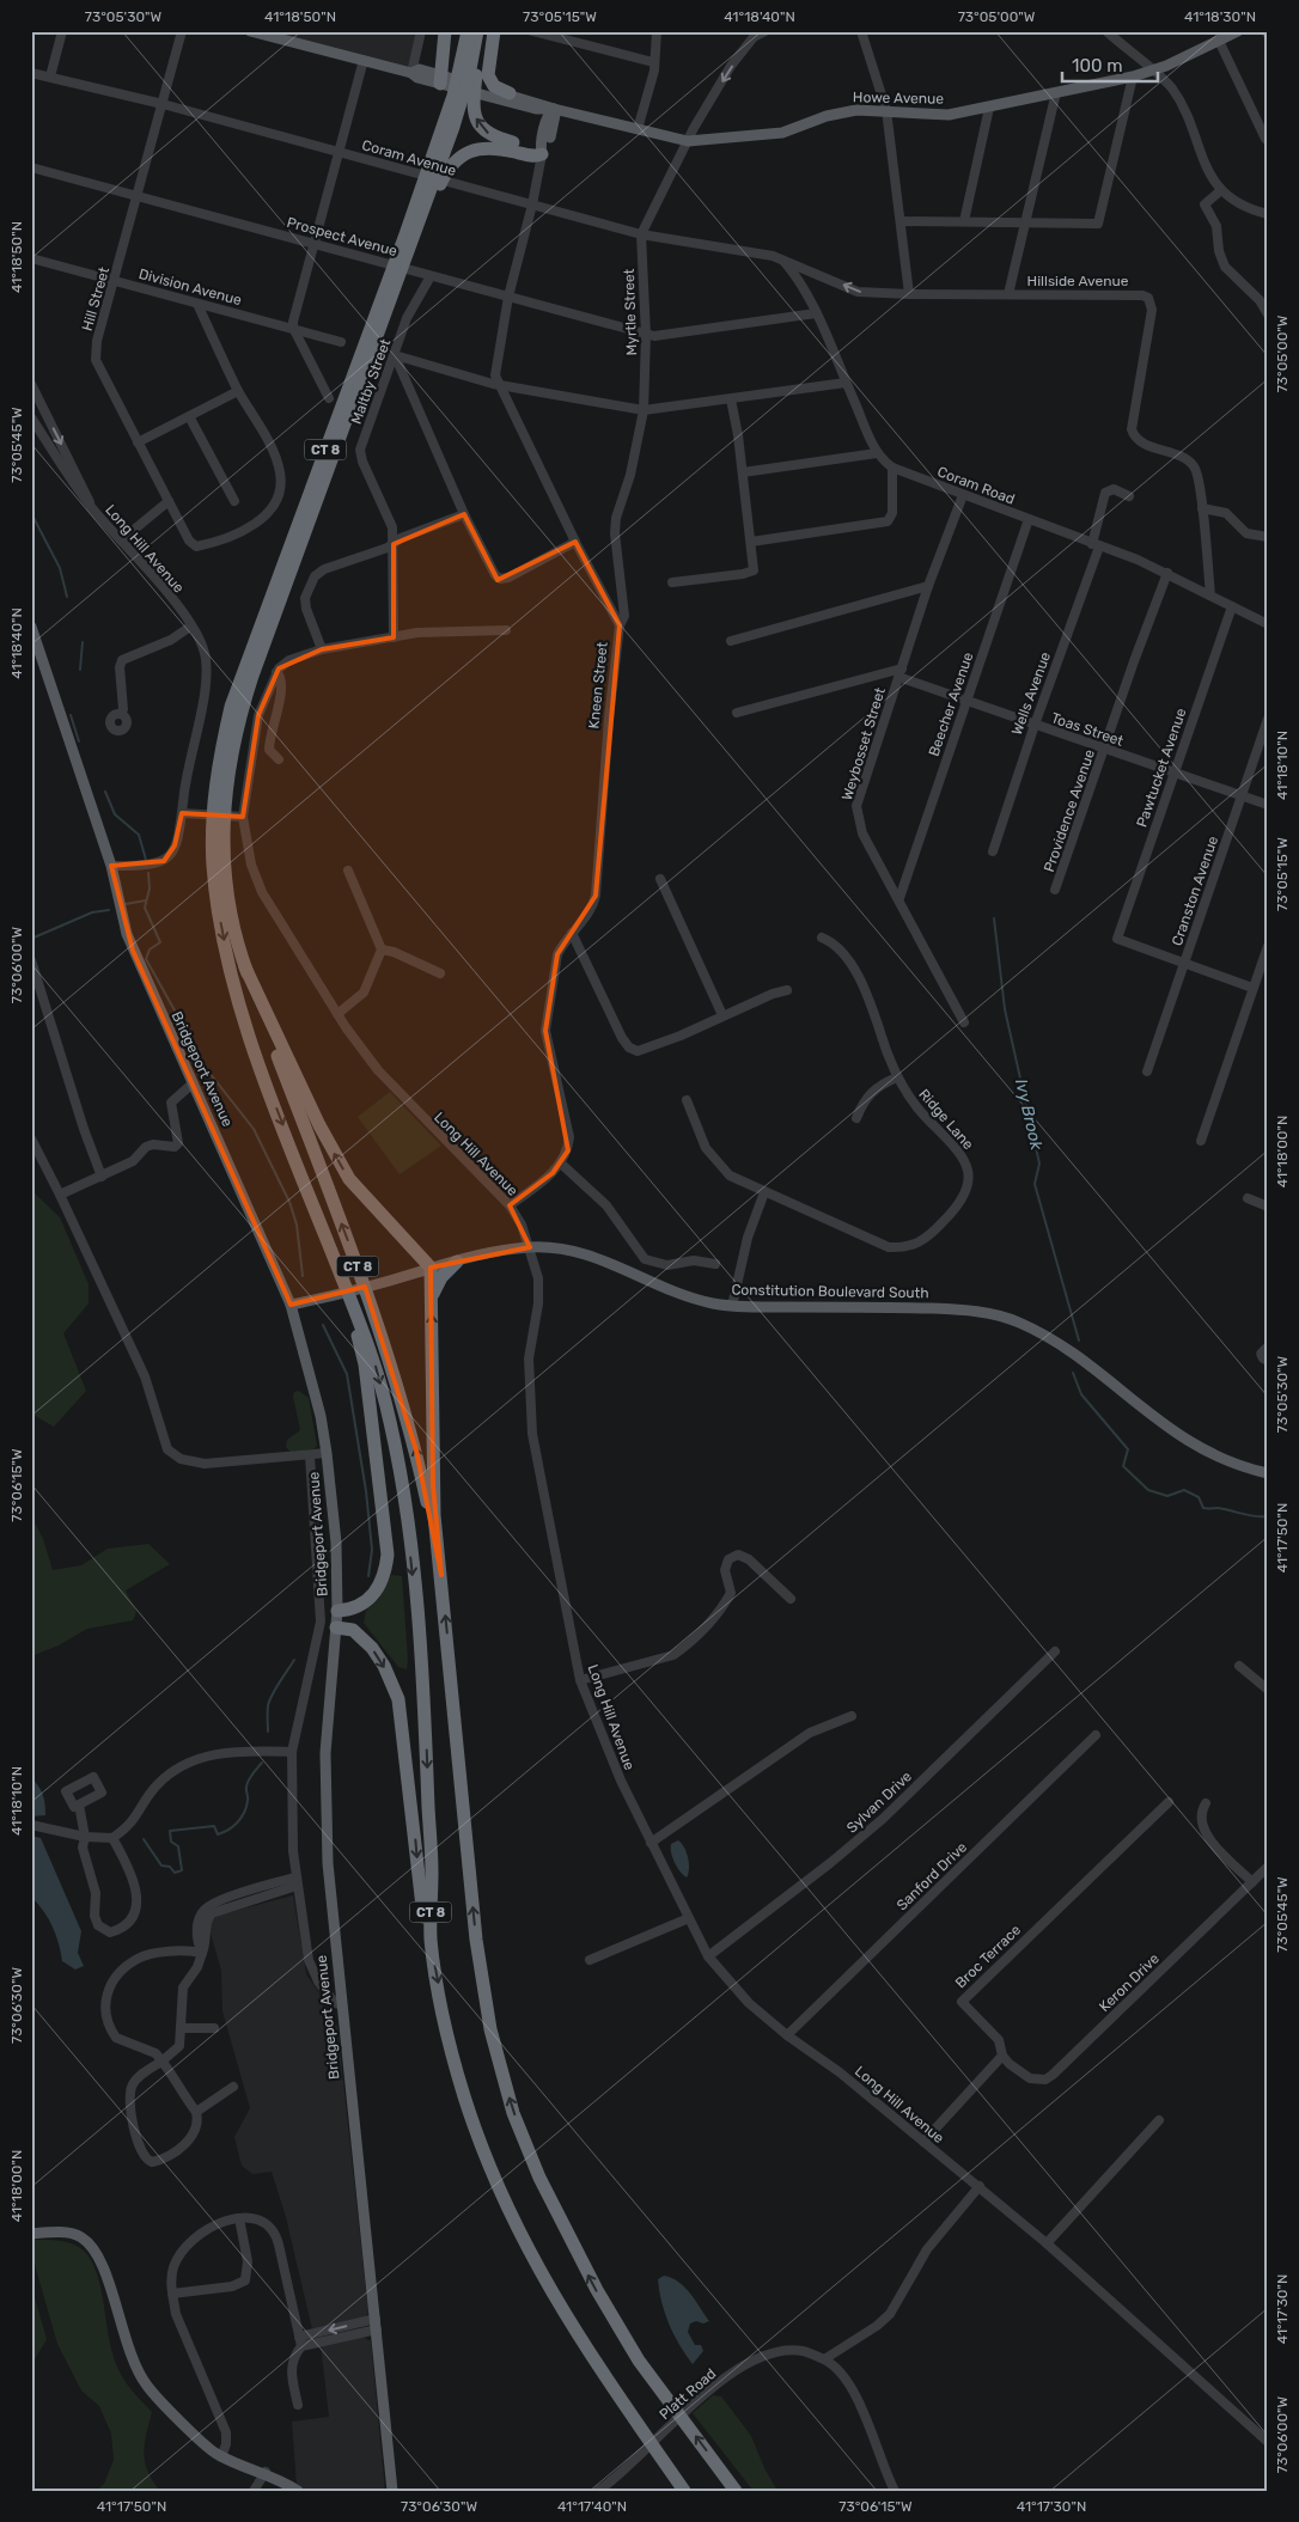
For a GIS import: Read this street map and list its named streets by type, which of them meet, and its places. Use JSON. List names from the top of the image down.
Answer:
{
  "streets": {
    "highway": ["CT 8"],
    "main road": [
      "Howe Avenue",
      "Kneen Street",
      "Bridgeport Avenue",
      "Constitution Boulevard South"
    ],
    "street": [
      "Coram Avenue",
      "Prospect Avenue",
      "Hillside Avenue",
      "Division Avenue",
      "Hill Street",
      "Myrtle Street",
      "Maltby Street",
      "Coram Road",
      "Long Hill Avenue",
      "Wells Avenue",
      "Beecher Avenue",
      "Toas Street",
      "Weybosset Street",
      "Pawtucket Avenue",
      "Providence Avenue",
      "Cranston Avenue",
      "Ridge Lane",
      "Sylvan Drive",
      "Sanford Drive",
      "Broc Terrace",
      "Keron Drive",
      "Platt Road"
    ]
  },
  "crossings": [
    ["Howe Avenue", "Myrtle Street"],
    ["Howe Avenue", "Kneen Street"],
    ["Coram Avenue", "Hillside Avenue"],
    ["Coram Avenue", "Hill Street"],
    ["Coram Avenue", "Myrtle Street"],
    ["Coram Avenue", "Coram Road"],
    ["Coram Avenue", "Kneen Street"],
    ["Prospect Avenue", "Hill Street"],
    ["Prospect Avenue", "Myrtle Street"],
    ["Prospect Avenue", "Maltby Street"],
    ["Prospect Avenue", "Coram Road"],
    ["Prospect Avenue", "Kneen Street"],
    ["Hillside Avenue", "Coram Road"],
    ["Division Avenue", "Hill Street"],
    ["Myrtle Street", "Kneen Street"],
    ["Coram Road", "Wells Avenue"],
    ["Coram Road", "Beecher Avenue"],
    ["Coram Road", "Weybosset Street"],
    ["Coram Road", "Pawtucket Avenue"],
    ["Coram Road", "Providence Avenue"],
    ["Long Hill Avenue", "Bridgeport Avenue"],
    ["Long Hill Avenue", "Constitution Boulevard South"],
    ["Long Hill Avenue", "Sylvan Drive"],
    ["Long Hill Avenue", "Sanford Drive"],
    ["Wells Avenue", "Toas Street"],
    ["Beecher Avenue", "Toas Street"],
    ["Beecher Avenue", "Weybosset Street"],
    ["Toas Street", "Weybosset Street"],
    ["Toas Street", "Pawtucket Avenue"],
    ["Toas Street", "Providence Avenue"],
    ["Toas Street", "Cranston Avenue"],
    ["Pawtucket Avenue", "Cranston Avenue"],
    ["Bridgeport Avenue", "Constitution Boulevard South"],
    ["Broc Terrace", "Keron Drive"]
  ],
  "water": ["Ivy Brook"],
  "scale_bar": "100 m",
  "coordinates": [
    "73°05'30\"W",
    "41°18'50\"N",
    "73°05'15\"W",
    "41°18'40\"N",
    "73°05'00\"W",
    "41°18'30\"N",
    "73°05'45\"W",
    "41°18'10\"N",
    "73°06'00\"W",
    "41°18'00\"N",
    "73°06'15\"W",
    "41°17'50\"N",
    "73°06'30\"W",
    "41°17'30\"N",
    "41°17'40\"N"
  ]
}
